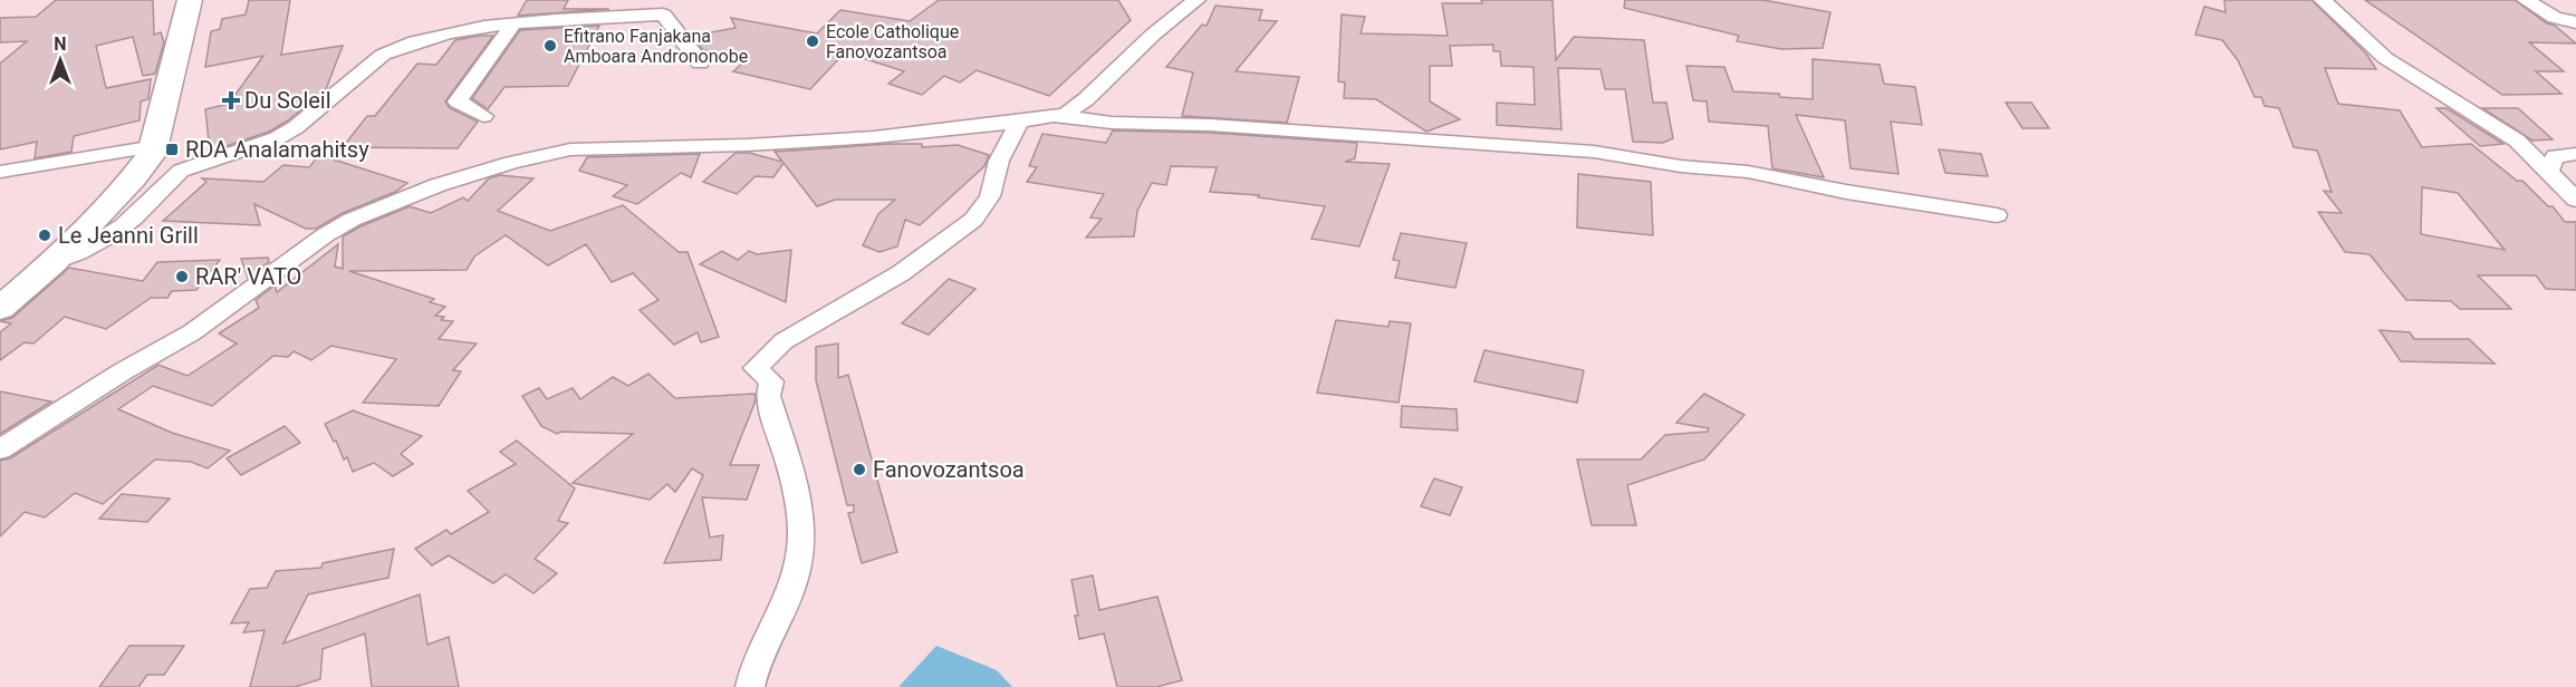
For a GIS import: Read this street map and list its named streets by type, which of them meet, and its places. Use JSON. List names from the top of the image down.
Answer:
{
  "places": {
    "other": [
      "Ecole Catholique Fanovozantsoa",
      "Efitrano Fanjakana Amboara Andrononobe",
      "Le Jeanni Grill",
      "RAR' VATO",
      "Fanovozantsoa"
    ],
    "health": ["Du Soleil"],
    "transit": ["RDA Analamahitsy"]
  },
  "north": "top"
}
